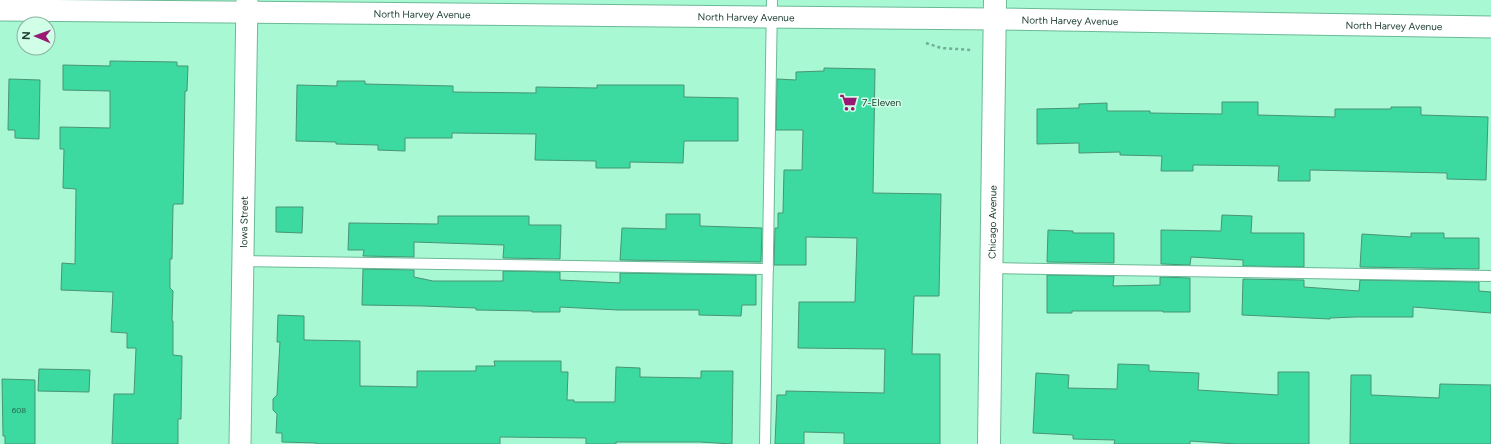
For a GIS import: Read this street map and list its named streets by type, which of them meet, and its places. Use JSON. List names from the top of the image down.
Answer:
{
  "streets": {
    "main road": ["Chicago Avenue"],
    "street": ["North Harvey Avenue", "Iowa Street"]
  },
  "crossings": [
    ["North Harvey Avenue", "Iowa Street"],
    ["North Harvey Avenue", "Chicago Avenue"]
  ],
  "places": {
    "supermarket": ["7-Eleven"]
  },
  "house_numbers": ["608"],
  "north": "left"
}
